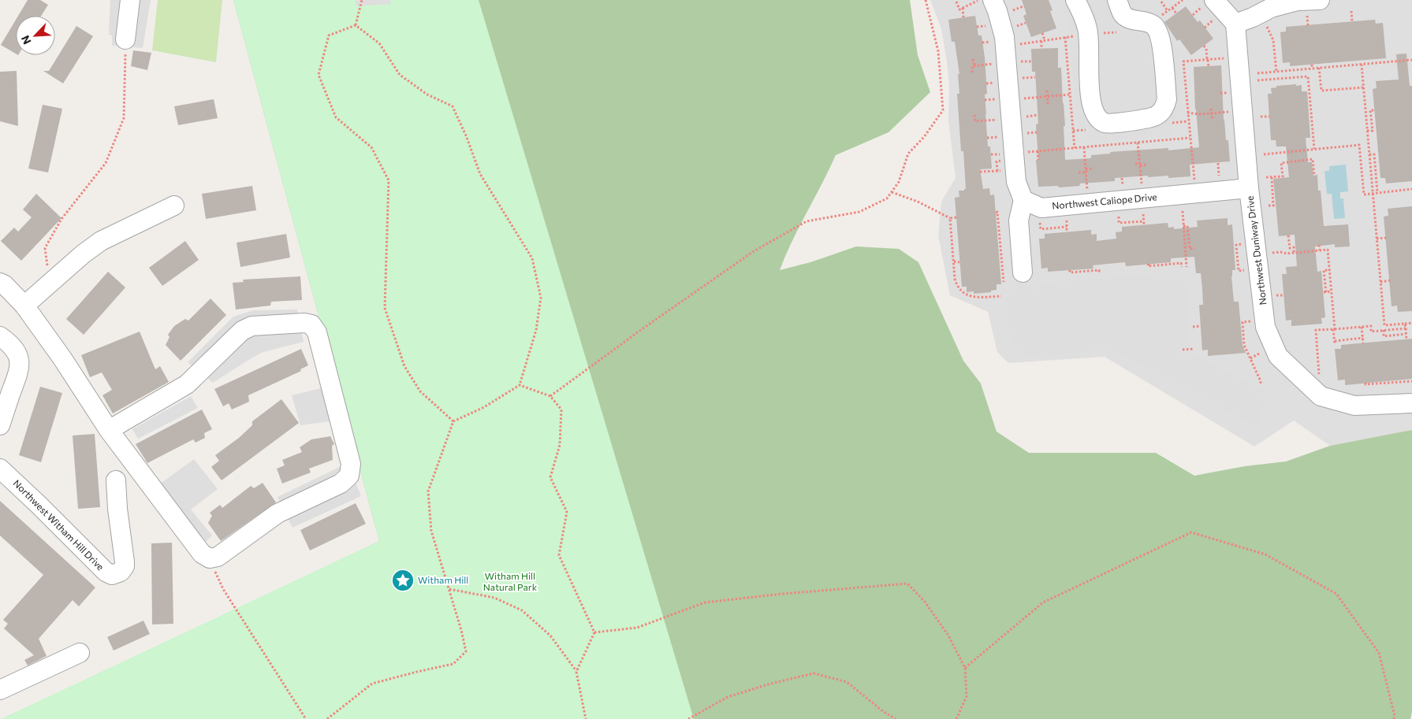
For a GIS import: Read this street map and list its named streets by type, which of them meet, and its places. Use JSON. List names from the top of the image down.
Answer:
{
  "streets": {
    "street": ["Northwest Caliope Drive", "Northwest Duniway Drive", "Northwest Witham Hill Drive"]
  },
  "crossings": [
    ["Northwest Caliope Drive", "Northwest Duniway Drive"]
  ],
  "parks": ["Witham Hill Natural Park"],
  "places": {
    "place": ["Witham Hill"]
  },
  "north": "bottom left"
}
